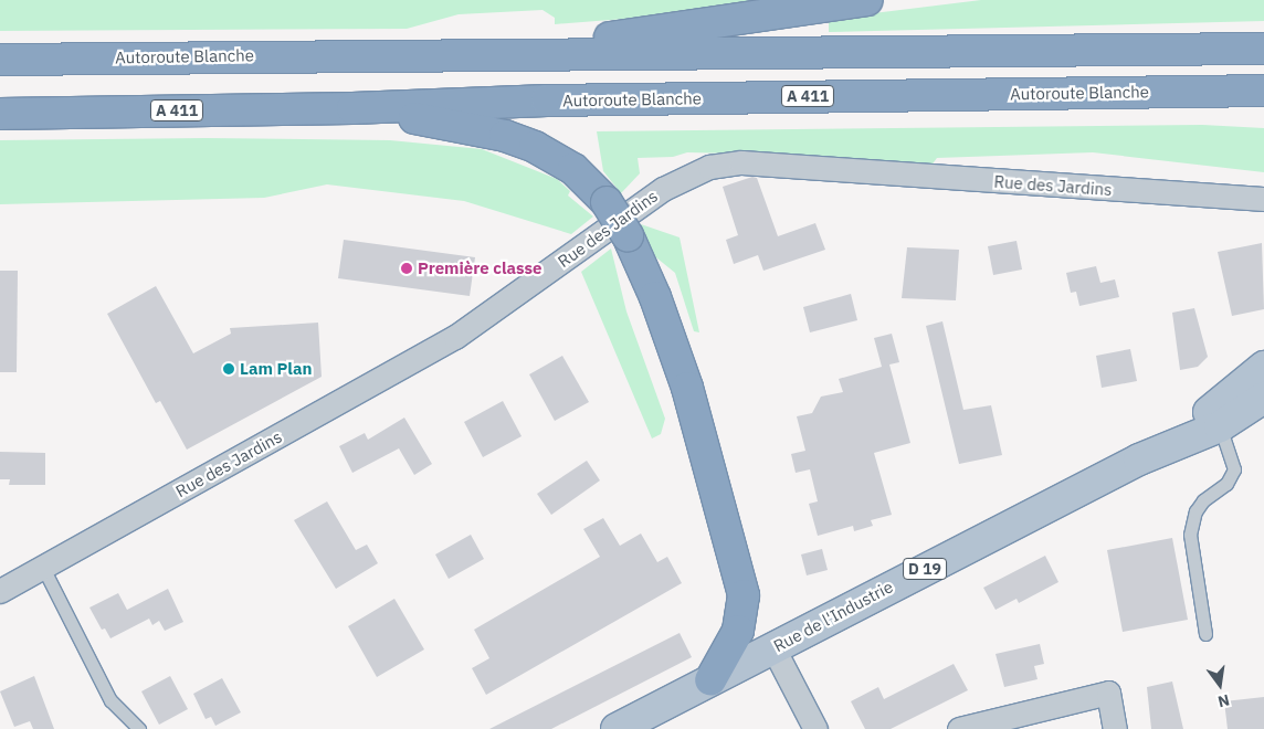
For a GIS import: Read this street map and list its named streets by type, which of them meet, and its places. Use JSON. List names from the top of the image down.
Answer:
{
  "streets": {
    "highway": ["Autoroute Blanche", "A 411"],
    "main road": ["D 19", "Rue de l'Industrie"],
    "street": ["Rue des Jardins"]
  },
  "places": ["Première classe", "Lam Plan"],
  "north": "bottom"
}
